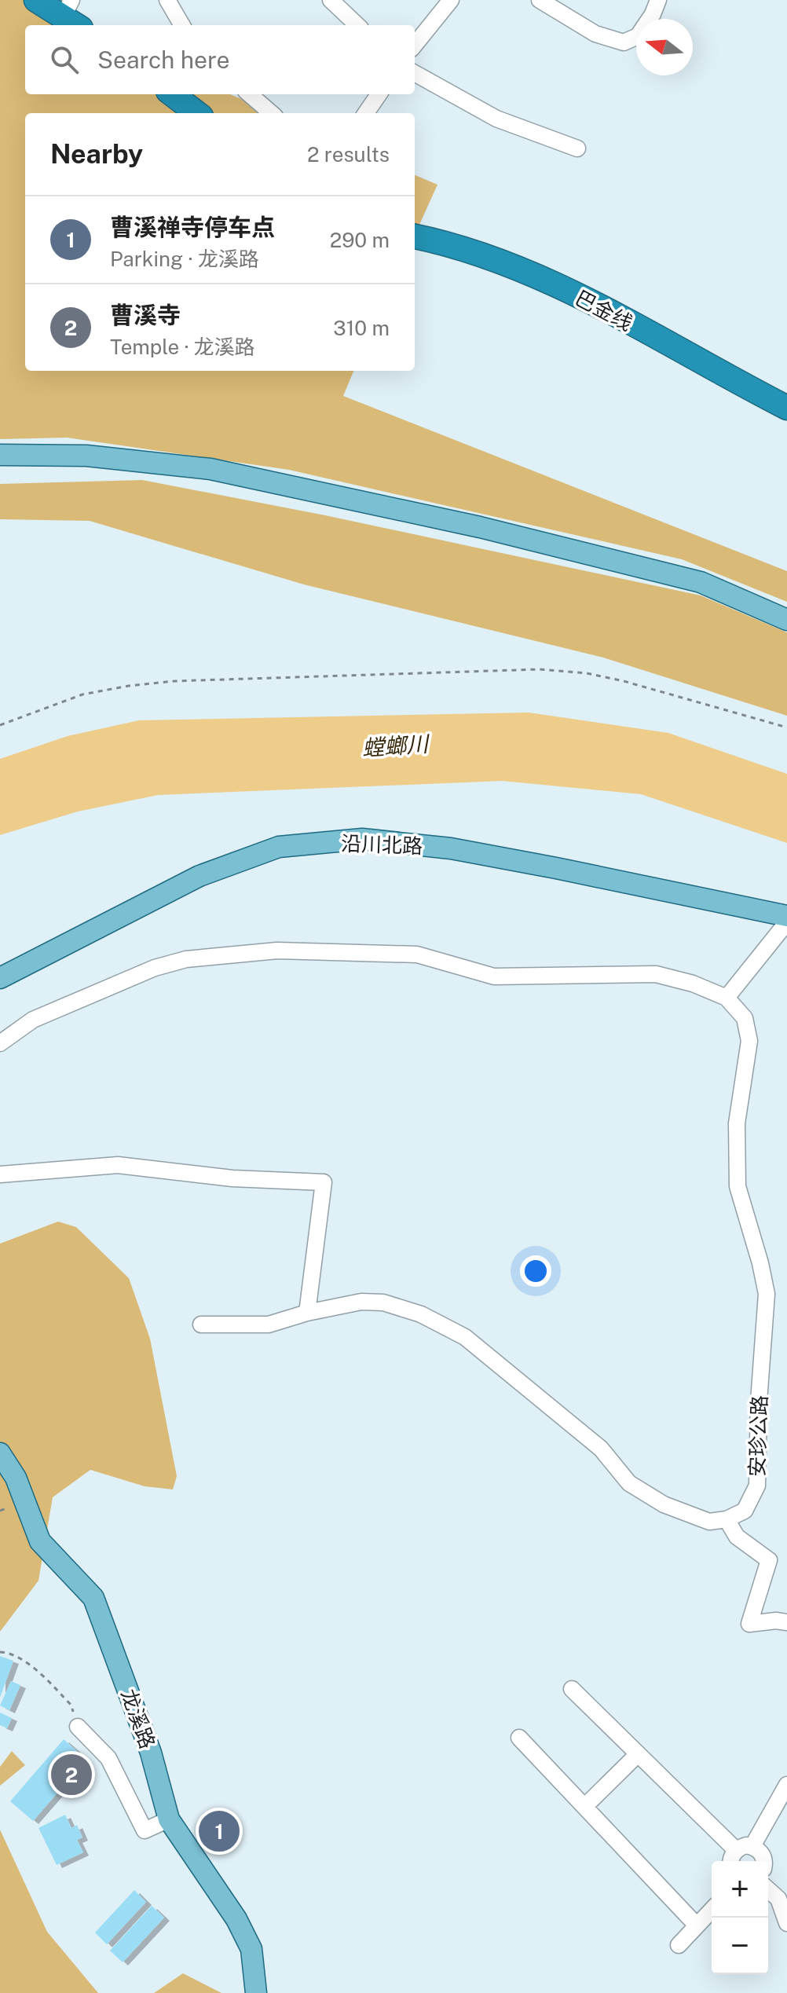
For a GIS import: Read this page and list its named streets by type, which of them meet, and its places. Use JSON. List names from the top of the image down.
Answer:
{
  "streets": {
    "highway": ["巴金线"],
    "main road": ["沿川北路", "龙溪路"],
    "street": ["安珍公路"]
  },
  "water": ["螳螂川"],
  "north": "left",
  "page": {
    "search": "Search here",
    "heading": ["Nearby", "2 results"],
    "list": [
      {
        "mark": "1",
        "name": "曹溪禅寺停车点",
        "note": "Parking · 龙溪路",
        "value": "290 m"
      },
      {
        "mark": "2",
        "name": "曹溪寺",
        "note": "Temple · 龙溪路",
        "value": "310 m"
      }
    ],
    "pins": ["2", "1"],
    "map_buttons": ["+", "−"]
  }
}
